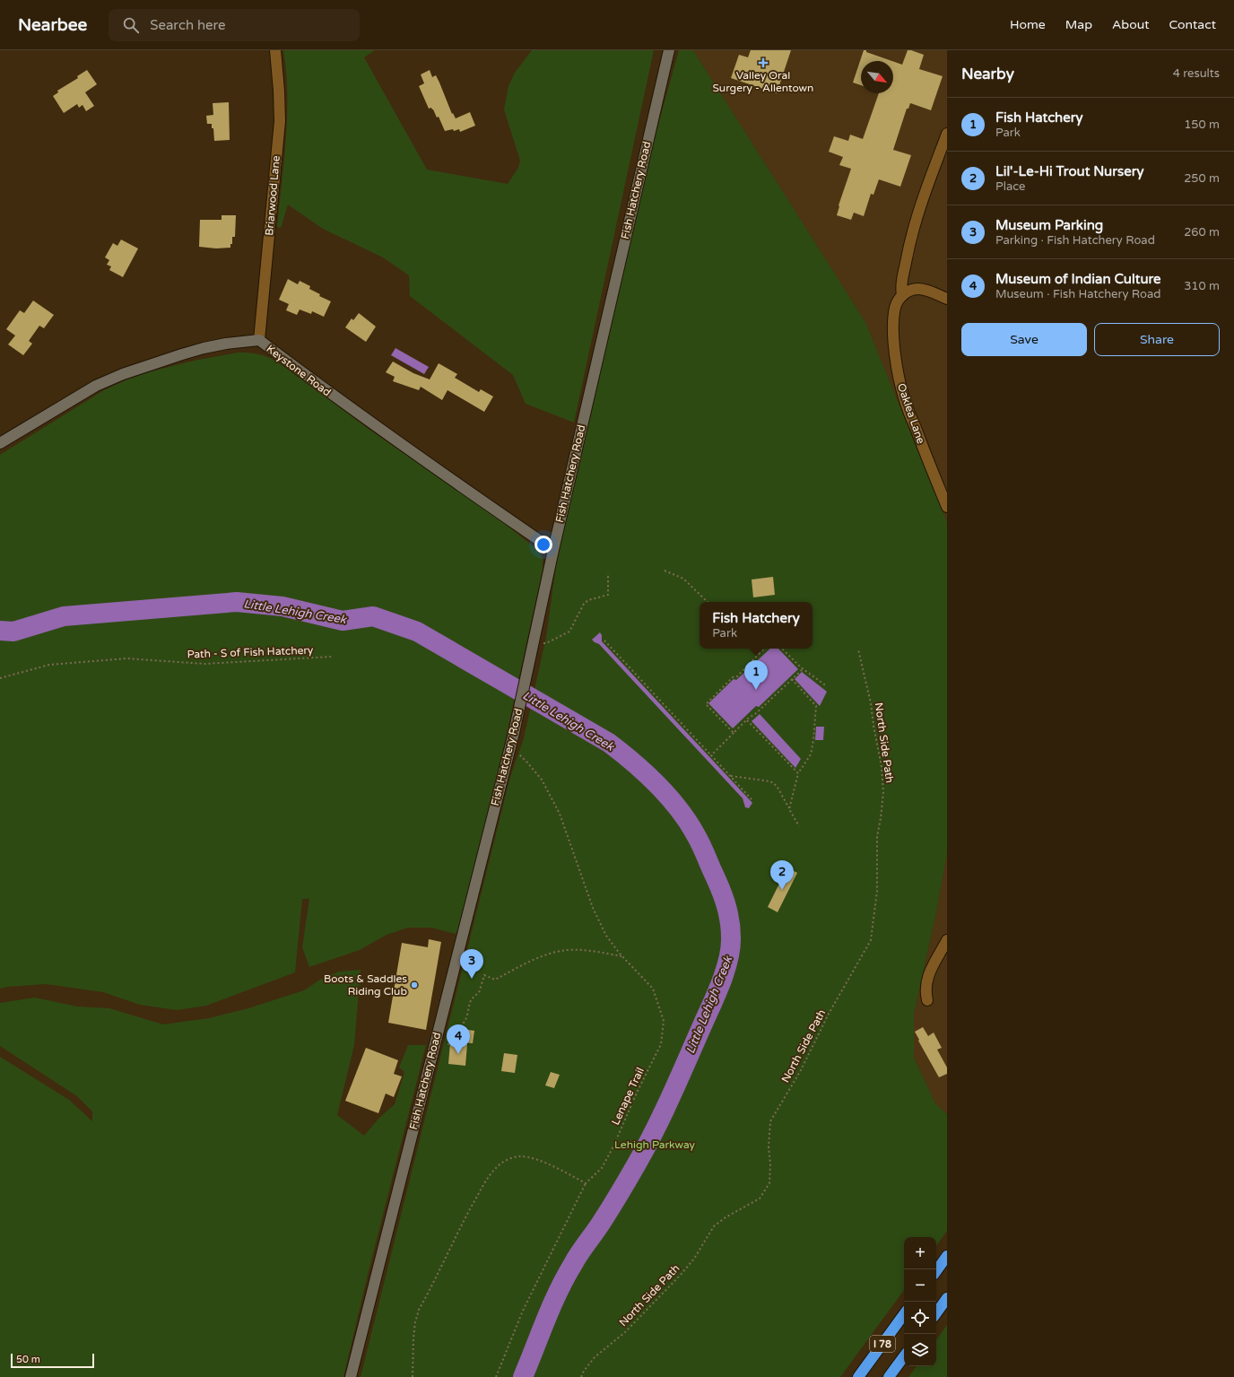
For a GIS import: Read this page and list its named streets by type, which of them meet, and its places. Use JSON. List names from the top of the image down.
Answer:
{
  "streets": {
    "highway": ["I 78"],
    "street": [
      "Fish Hatchery Road",
      "Briarwood Lane",
      "Keystone Road",
      "Oaklea Lane"
    ],
    "path": ["Path - S of Fish Hatchery", "North Side Path", "Lenape Trail"]
  },
  "crossings": [
    ["Fish Hatchery Road", "Keystone Road"],
    ["Fish Hatchery Road", "Lenape Trail"],
    ["Briarwood Lane", "Keystone Road"]
  ],
  "water": ["Little Lehigh Creek"],
  "parks": ["Lehigh Parkway"],
  "places": {
    "health": ["Valley Oral Surgery - Allentown"],
    "other": ["Boots & Saddles Riding Club"]
  },
  "scale_bar": "50 m",
  "north": "bottom right",
  "page": {
    "header": "Nearbee",
    "search": "Search here",
    "nav": [
      "Home",
      "Map",
      "About",
      "Contact"
    ],
    "heading": ["Nearby", "4 results"],
    "list": [
      {
        "mark": "1",
        "name": "Fish Hatchery",
        "note": "Park",
        "value": "150 m"
      },
      {
        "mark": "2",
        "name": "Lil'-Le-Hi Trout Nursery",
        "note": "Place",
        "value": "250 m"
      },
      {
        "mark": "3",
        "name": "Museum Parking",
        "note": "Parking · Fish Hatchery Road",
        "value": "260 m"
      },
      {
        "mark": "4",
        "name": "Museum of Indian Culture",
        "note": "Museum · Fish Hatchery Road",
        "value": "310 m"
      }
    ],
    "buttons": ["Save", "Share"],
    "popup": ["Fish Hatchery", "Park"],
    "pins": [
      "1",
      "2",
      "3",
      "4"
    ],
    "map_buttons": ["+", "−"],
    "scale": "50 m"
  }
}
